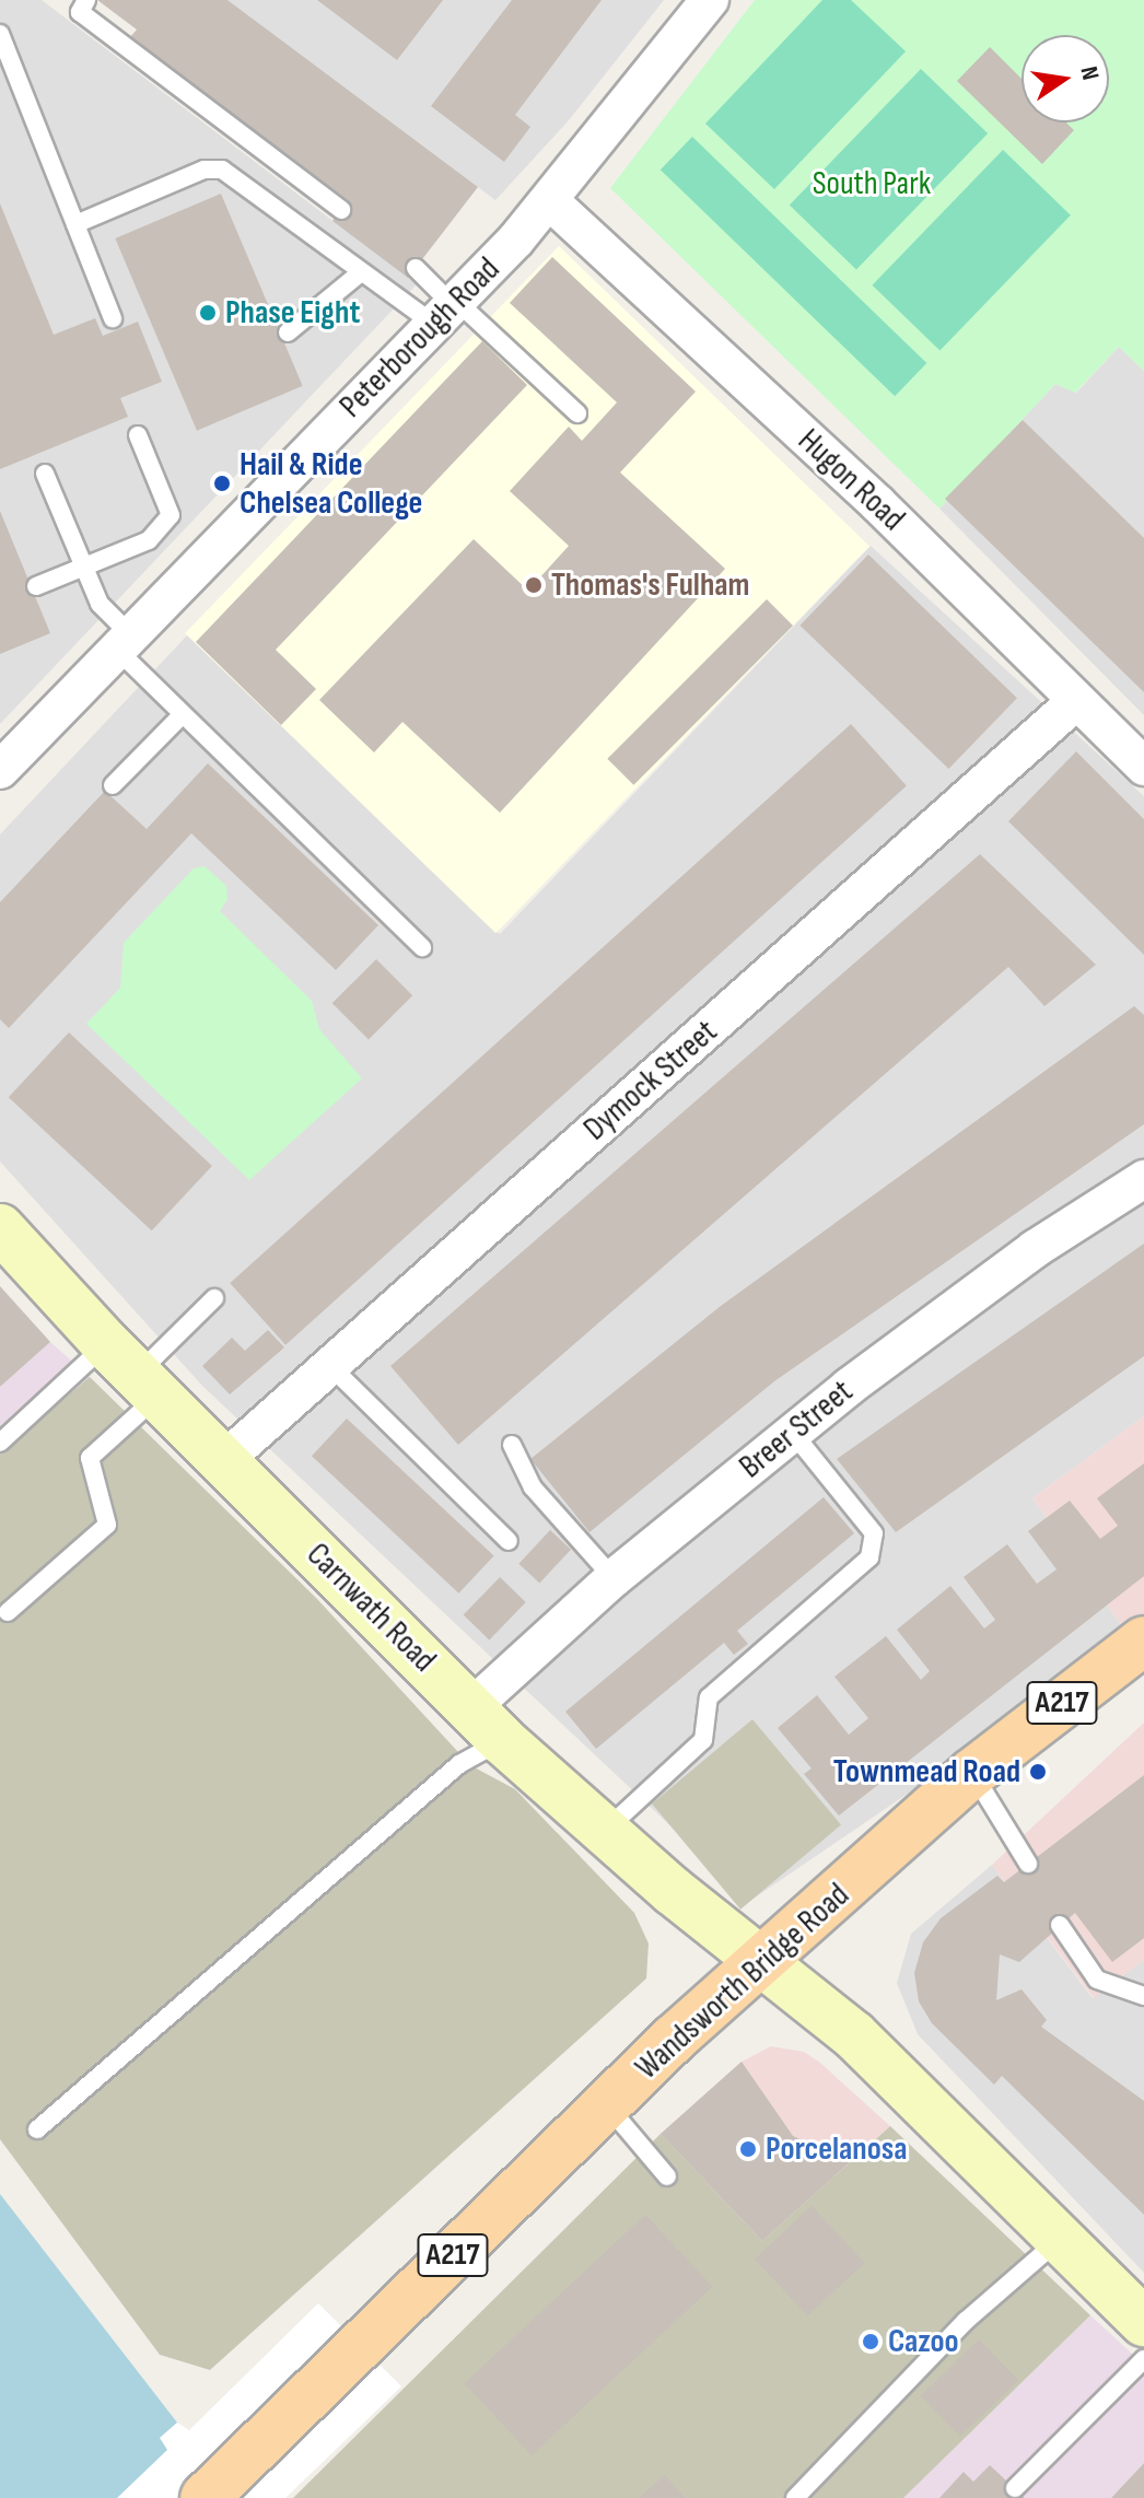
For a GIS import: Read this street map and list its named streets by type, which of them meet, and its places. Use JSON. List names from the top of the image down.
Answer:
{
  "streets": {
    "main road": ["A217", "Wandsworth Bridge Road"],
    "street": [
      "Peterborough Road",
      "Hugon Road",
      "Dymock Street",
      "Breer Street",
      "Carnwath Road"
    ]
  },
  "crossings": [
    ["Peterborough Road", "Hugon Road"],
    ["Hugon Road", "Dymock Street"],
    ["Dymock Street", "Carnwath Road"],
    ["Breer Street", "Carnwath Road"],
    ["Carnwath Road", "Wandsworth Bridge Road"]
  ],
  "parks": ["South Park"],
  "places": [
    "Phase Eight",
    "Hail & Ride Chelsea College",
    "Thomas's Fulham",
    "Townmead Road",
    "Porcelanosa",
    "Cazoo"
  ],
  "north": "right"
}
